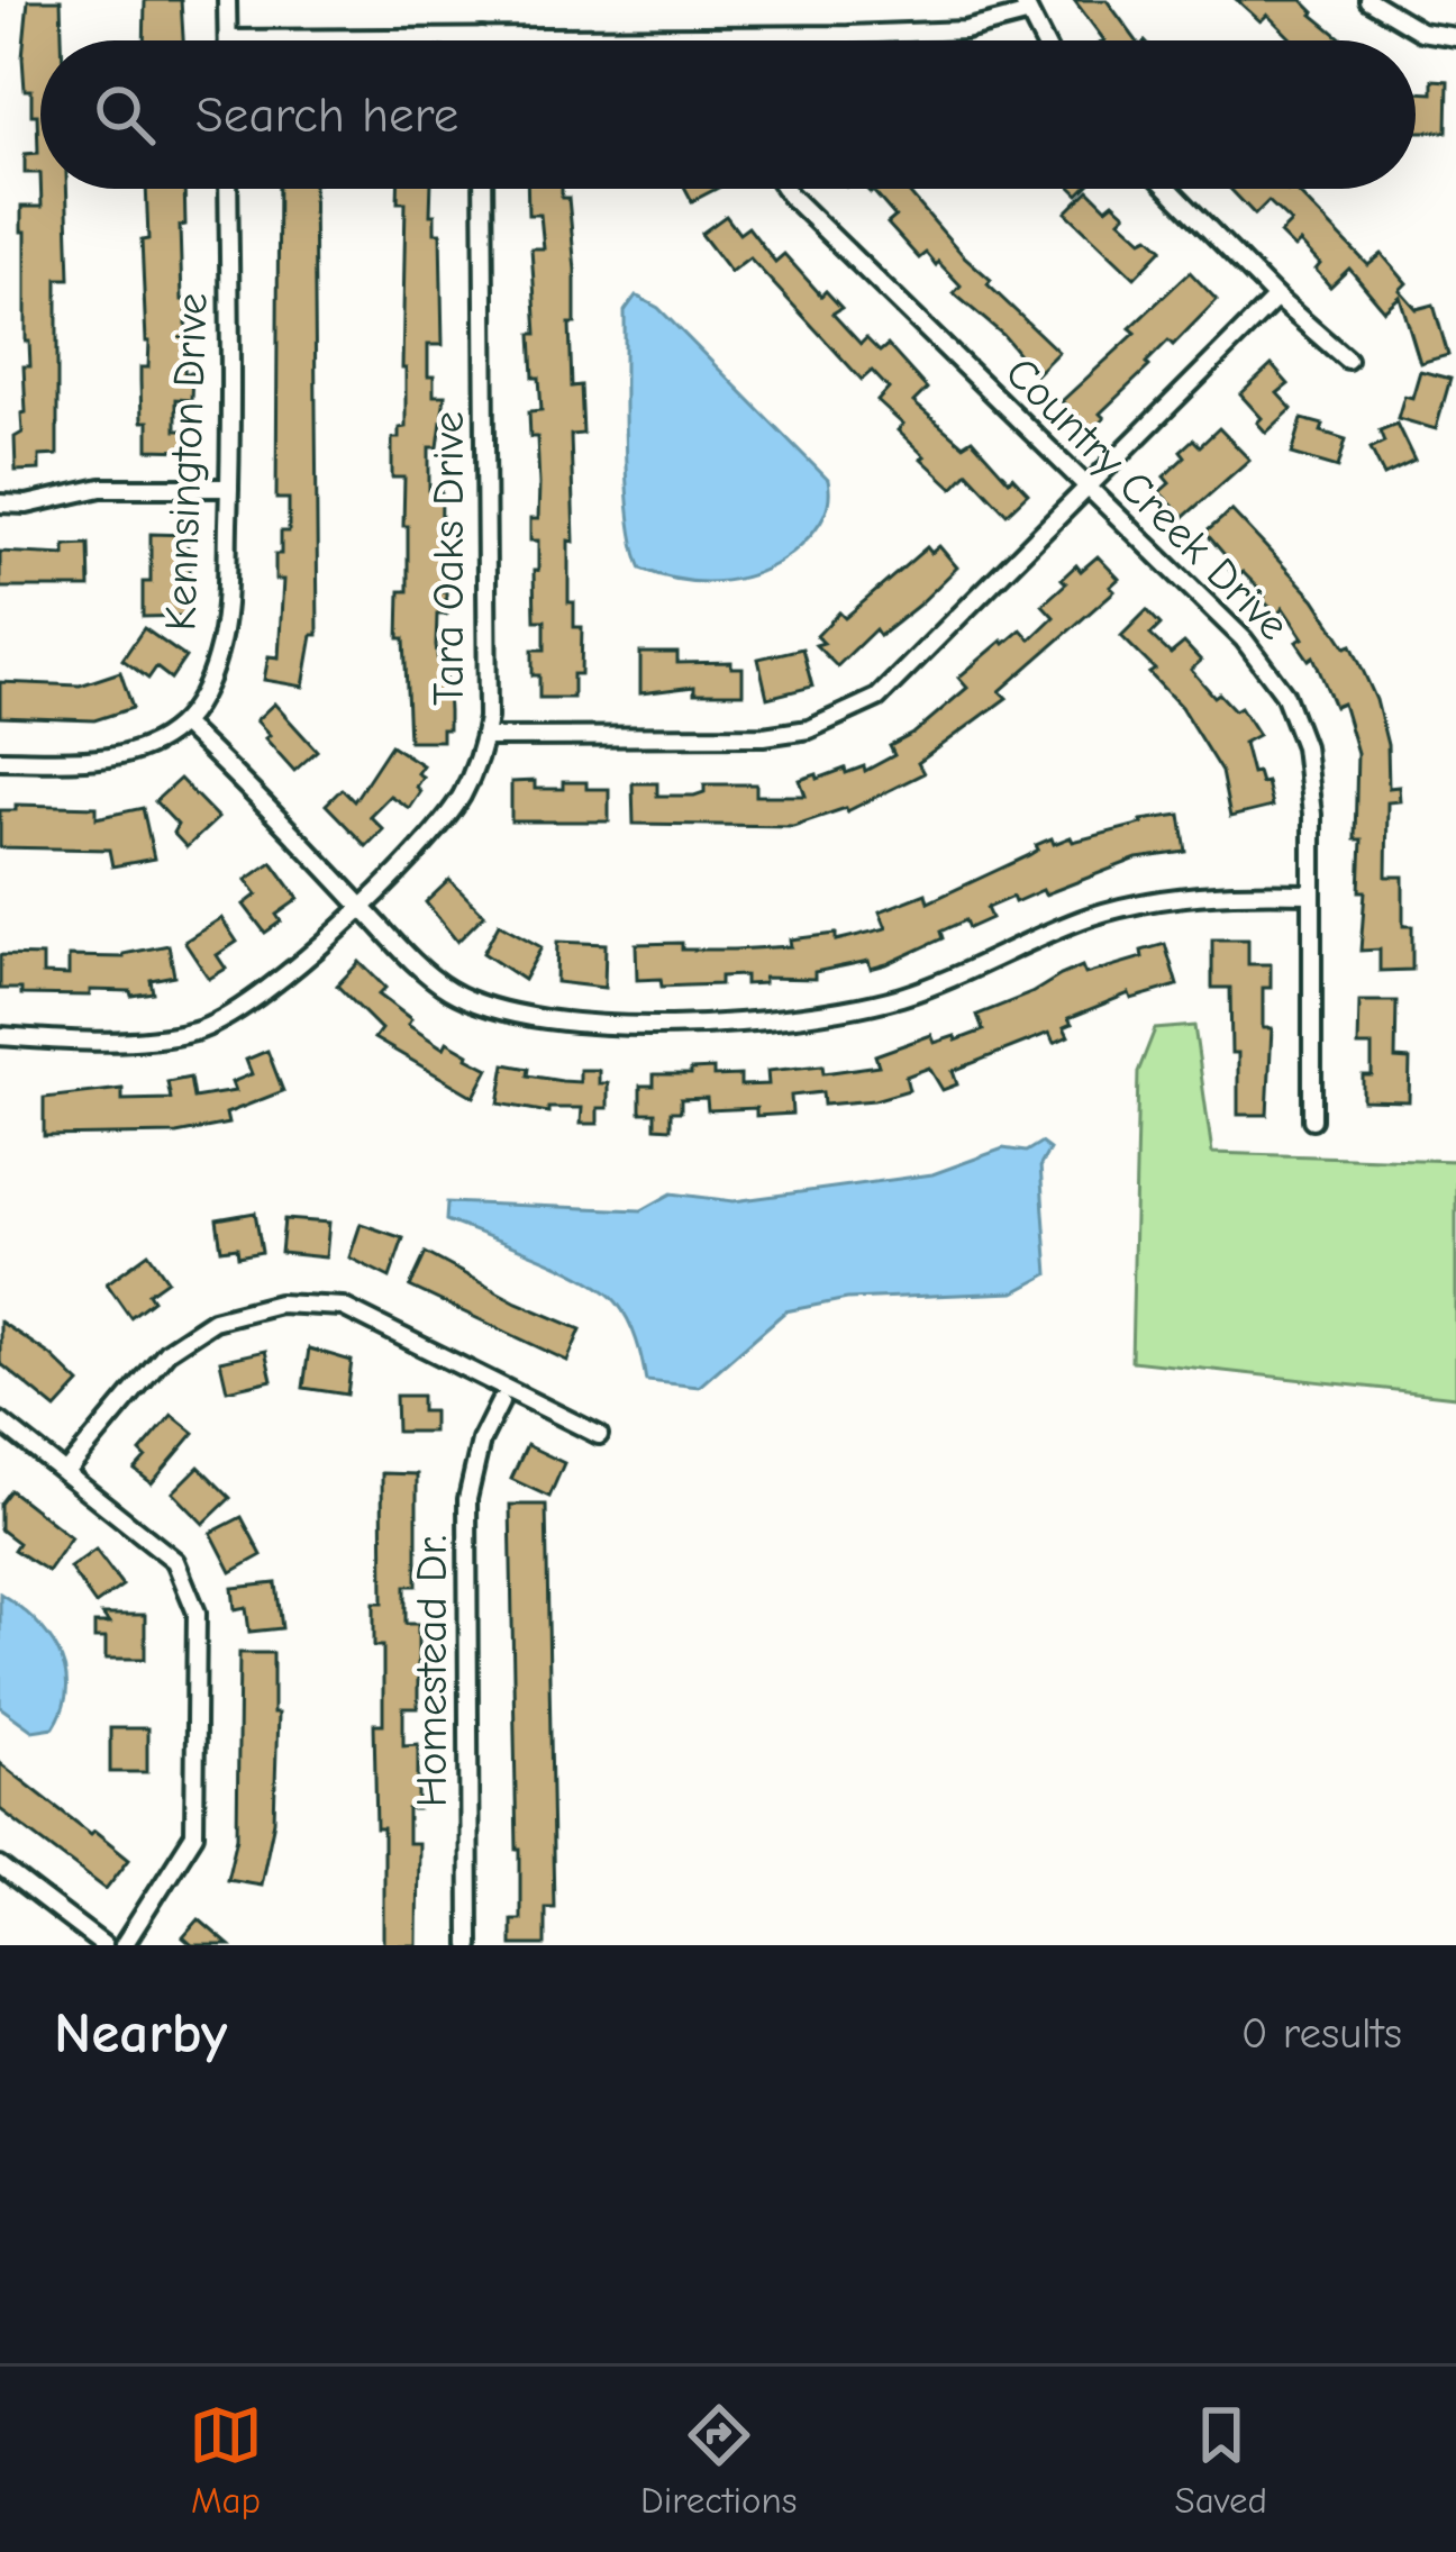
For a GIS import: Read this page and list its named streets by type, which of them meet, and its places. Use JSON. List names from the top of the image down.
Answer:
{
  "streets": {
    "street": [
      "Kennsington Drive",
      "Country Creek Drive",
      "Tara Oaks Drive",
      "Homestead Dr."
    ]
  },
  "page": {
    "search": "Search here",
    "heading": ["Nearby", "0 results"],
    "nav": ["Map", "Directions", "Saved"]
  }
}
